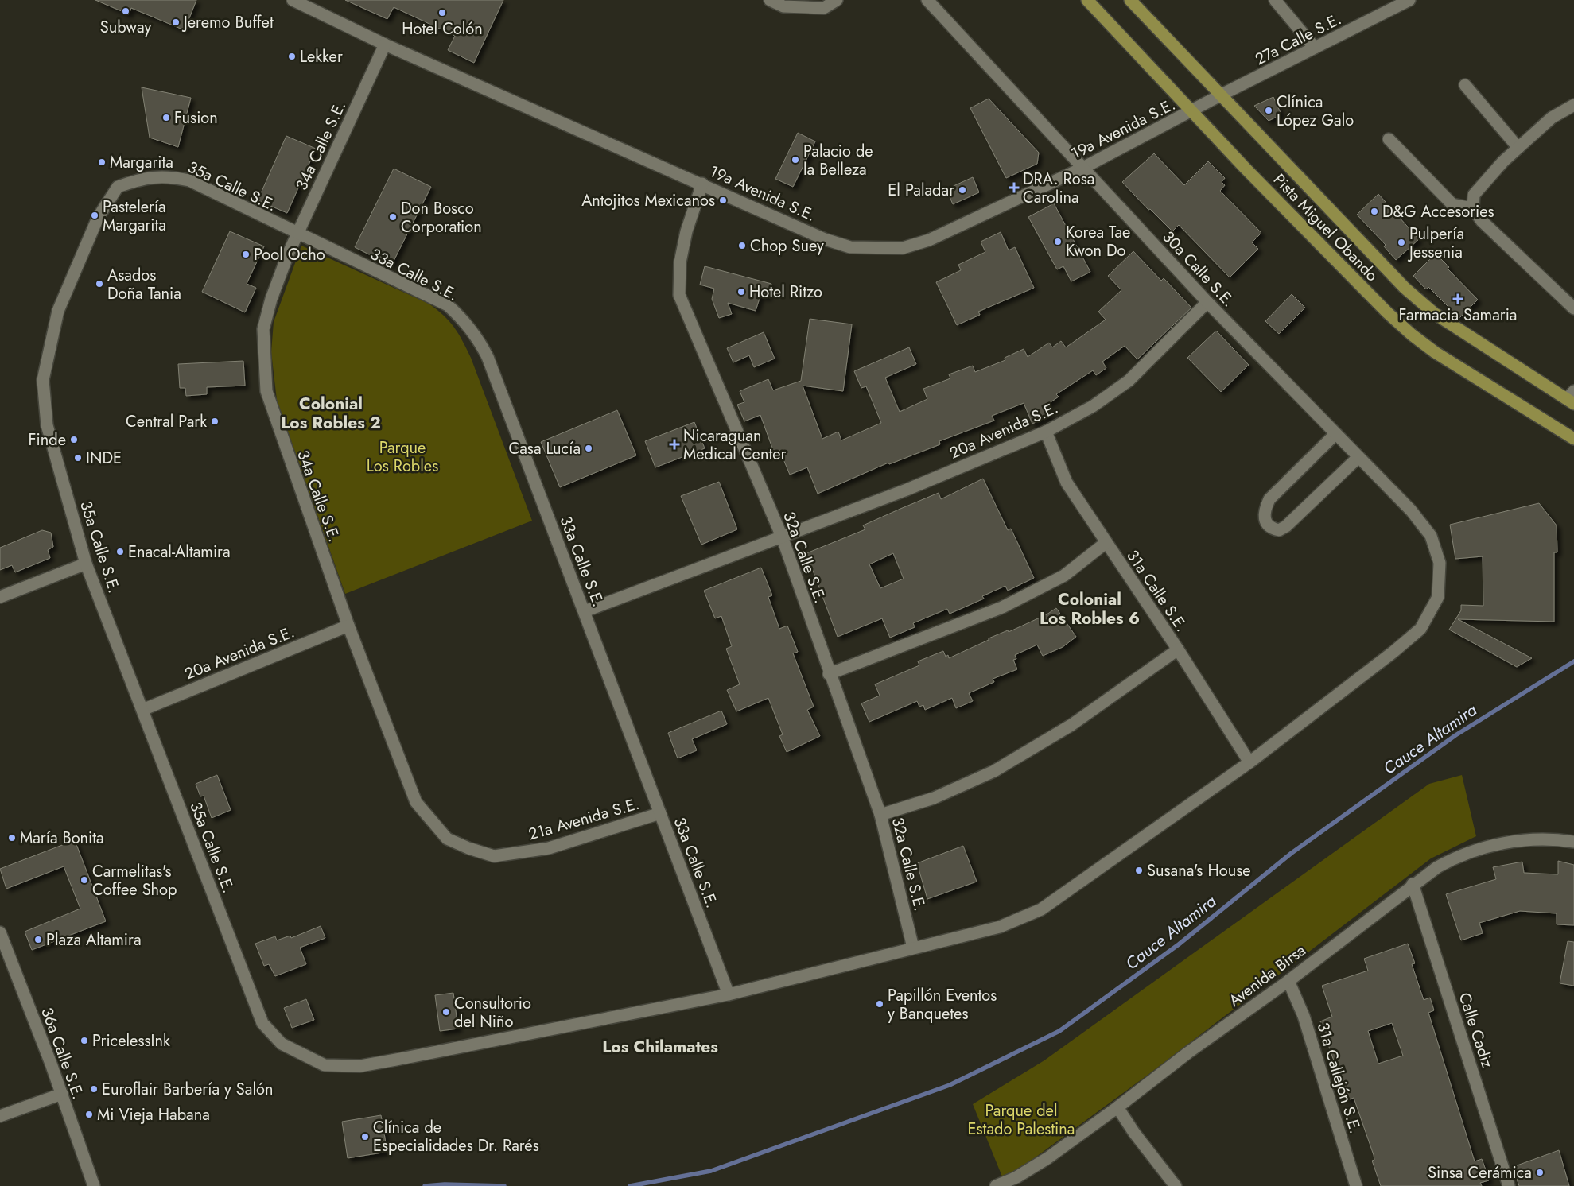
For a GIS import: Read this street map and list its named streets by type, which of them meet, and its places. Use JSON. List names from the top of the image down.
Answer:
{
  "streets": {
    "main road": ["Pista Miguel Obando"],
    "street": [
      "27a Calle S.E.",
      "19a Avenida S.E.",
      "34a Calle S.E.",
      "35a Calle S.E.",
      "30a Calle S.E.",
      "33a Calle S.E.",
      "20a Avenida S.E.",
      "32a Calle S.E.",
      "31a Calle S.E.",
      "21a Avenida S.E.",
      "Avenida Birsa",
      "Calle Cadiz",
      "36a Calle S.E.",
      "31a Callejón S.E."
    ]
  },
  "crossings": [
    ["27a Calle S.E.", "19a Avenida S.E."],
    ["27a Calle S.E.", "Pista Miguel Obando"],
    ["19a Avenida S.E.", "34a Calle S.E."],
    ["19a Avenida S.E.", "Pista Miguel Obando"],
    ["19a Avenida S.E.", "30a Calle S.E."],
    ["19a Avenida S.E.", "32a Calle S.E."],
    ["34a Calle S.E.", "35a Calle S.E."],
    ["34a Calle S.E.", "33a Calle S.E."],
    ["34a Calle S.E.", "20a Avenida S.E."],
    ["34a Calle S.E.", "21a Avenida S.E."],
    ["35a Calle S.E.", "33a Calle S.E."],
    ["35a Calle S.E.", "20a Avenida S.E."],
    ["30a Calle S.E.", "20a Avenida S.E."],
    ["30a Calle S.E.", "31a Calle S.E."],
    ["33a Calle S.E.", "20a Avenida S.E."],
    ["33a Calle S.E.", "21a Avenida S.E."],
    ["20a Avenida S.E.", "32a Calle S.E."],
    ["20a Avenida S.E.", "31a Calle S.E."],
    ["Avenida Birsa", "Calle Cadiz"],
    ["Avenida Birsa", "31a Callejón S.E."]
  ],
  "districts": ["Colonial Los Robles 2", "Colonial Los Robles 6", "Los Chilamates"],
  "water": ["Cauce Altamira"],
  "parks": ["Parque Los Robles", "Parque del Estado Palestina"],
  "places": {
    "other": [
      "Subway",
      "Hotel Colón",
      "Jeremo Buffet",
      "Lekker",
      "Clínica López Galo",
      "Fusion",
      "Palacio de la Belleza",
      "Margarita",
      "El Paladar",
      "Antojitos Mexicanos",
      "D&G Accesories",
      "Pastelería Margarita",
      "Don Bosco Corporation",
      "Korea Tae Kwon Do",
      "Pulpería Jessenia",
      "Chop Suey",
      "Pool Ocho",
      "Asados Doña Tania",
      "Hotel Ritzo",
      "Central Park",
      "Finde",
      "Casa Lucía",
      "INDE",
      "Enacal-Altamira",
      "María Bonita",
      "Susana's House",
      "Carmelitas's Coffee Shop",
      "Plaza Altamira",
      "Papillón Eventos y Banquetes",
      "Consultorio del Niño",
      "PricelessInk",
      "Euroflair Barbería y Salón",
      "Mi Vieja Habana",
      "Clínica de Especialidades Dr. Rarés",
      "Sinsa Cerámica"
    ],
    "health": ["DRA. Rosa Carolina", "Farmacia Samaria", "Nicaraguan Medical Center"]
  }
}
